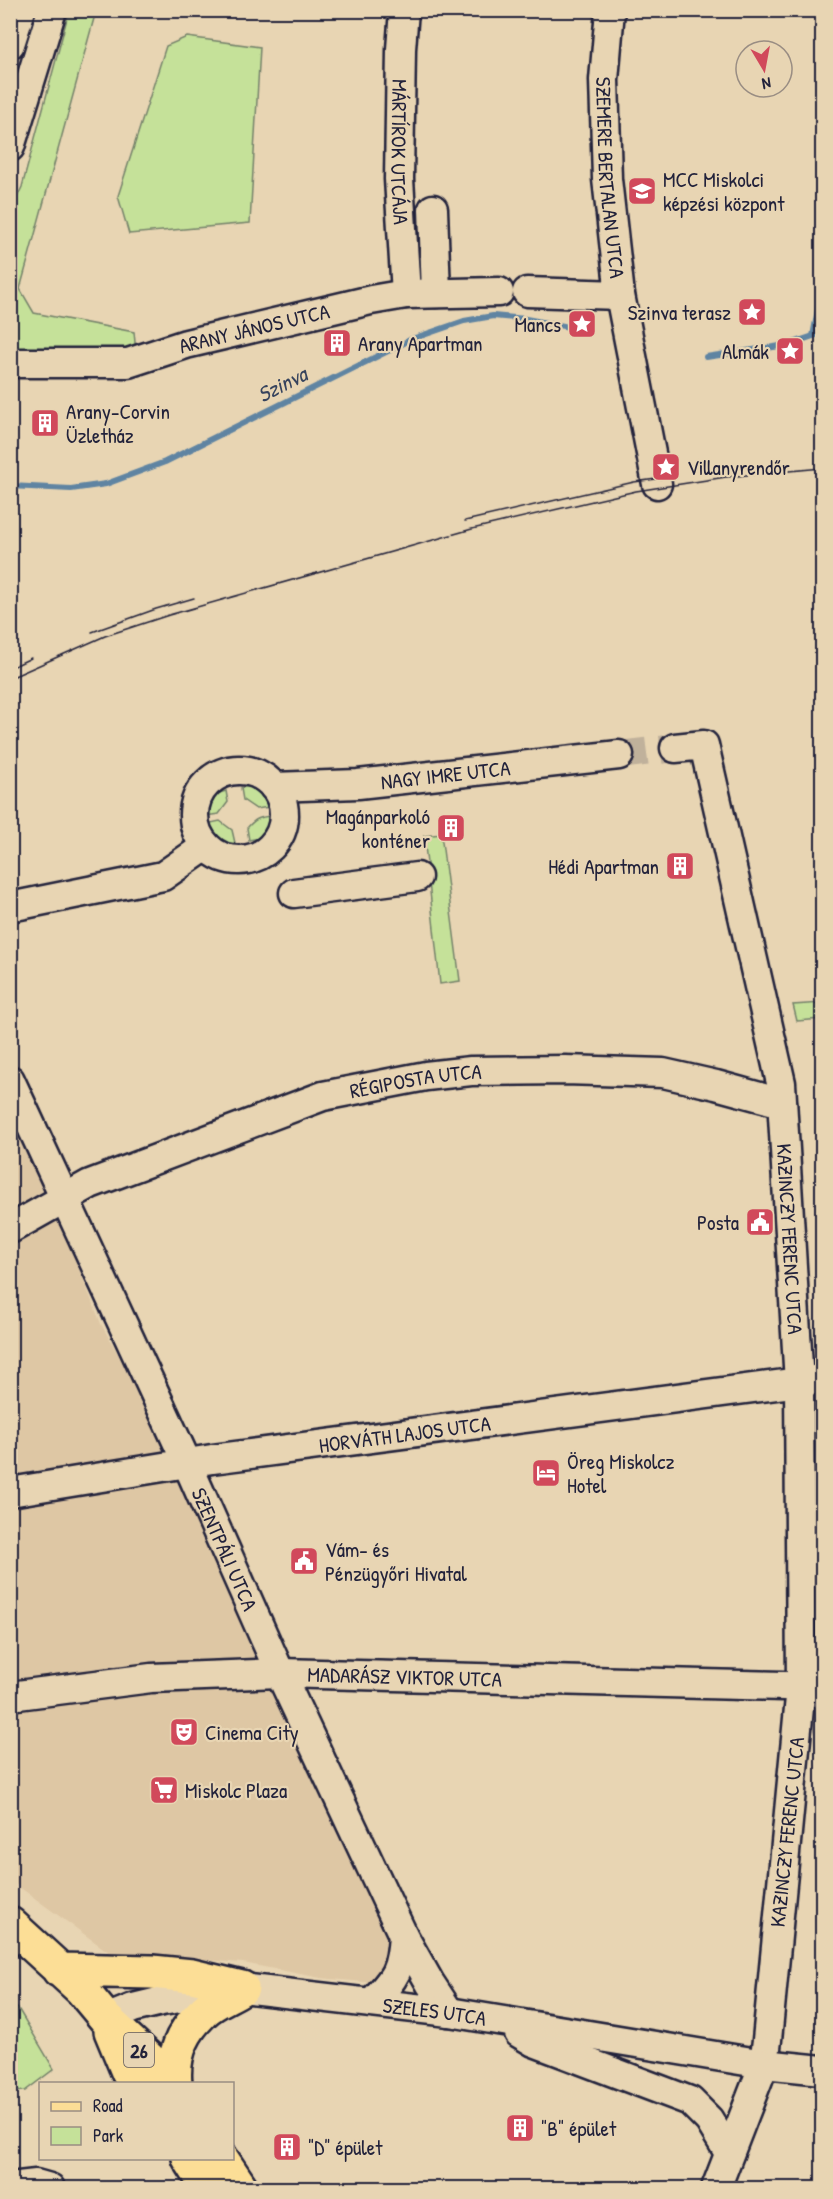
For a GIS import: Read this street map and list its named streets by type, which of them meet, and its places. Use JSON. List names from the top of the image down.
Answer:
{
  "streets": {
    "main road": ["26"],
    "street": [
      "MÁRTÍROK UTCÁJA",
      "SZEMERE BERTALAN UTCA",
      "ARANY JÁNOS UTCA",
      "NAGY IMRE UTCA",
      "RÉGIPOSTA UTCA",
      "KAZINCZY FERENC UTCA",
      "HORVÁTH LAJOS UTCA",
      "SZENTPÁLI UTCA",
      "MADARÁSZ VIKTOR UTCA",
      "SZELES UTCA"
    ]
  },
  "crossings": [
    ["MÁRTÍROK UTCÁJA", "ARANY JÁNOS UTCA"],
    ["SZEMERE BERTALAN UTCA", "ARANY JÁNOS UTCA"],
    ["RÉGIPOSTA UTCA", "KAZINCZY FERENC UTCA"],
    ["RÉGIPOSTA UTCA", "SZENTPÁLI UTCA"],
    ["KAZINCZY FERENC UTCA", "HORVÁTH LAJOS UTCA"],
    ["KAZINCZY FERENC UTCA", "MADARÁSZ VIKTOR UTCA"],
    ["KAZINCZY FERENC UTCA", "SZELES UTCA"],
    ["HORVÁTH LAJOS UTCA", "SZENTPÁLI UTCA"],
    ["SZENTPÁLI UTCA", "MADARÁSZ VIKTOR UTCA"],
    ["SZENTPÁLI UTCA", "SZELES UTCA"],
    ["SZELES UTCA", "26"]
  ],
  "water": ["Szinva"],
  "places": {
    "school or university": ["MCC Miskolci képzési központ"],
    "place": [
      "Szinva terasz",
      "Mancs",
      "Almák",
      "Villanyrendőr"
    ],
    "building": [
      "Arany Apartman",
      "Arany-Corvin Üzletház",
      "Magánparkoló konténer",
      "Hédi Apartman",
      "\"B\" épület",
      "\"D\" épület"
    ],
    "public building": ["Posta", "Vám- és Pénzügyőri Hivatal"],
    "hotel": ["Öreg Miskolcz Hotel"],
    "theatre": ["Cinema City"],
    "supermarket": ["Miskolc Plaza"]
  },
  "legend": ["Road", "Park"],
  "north": "bottom"
}
